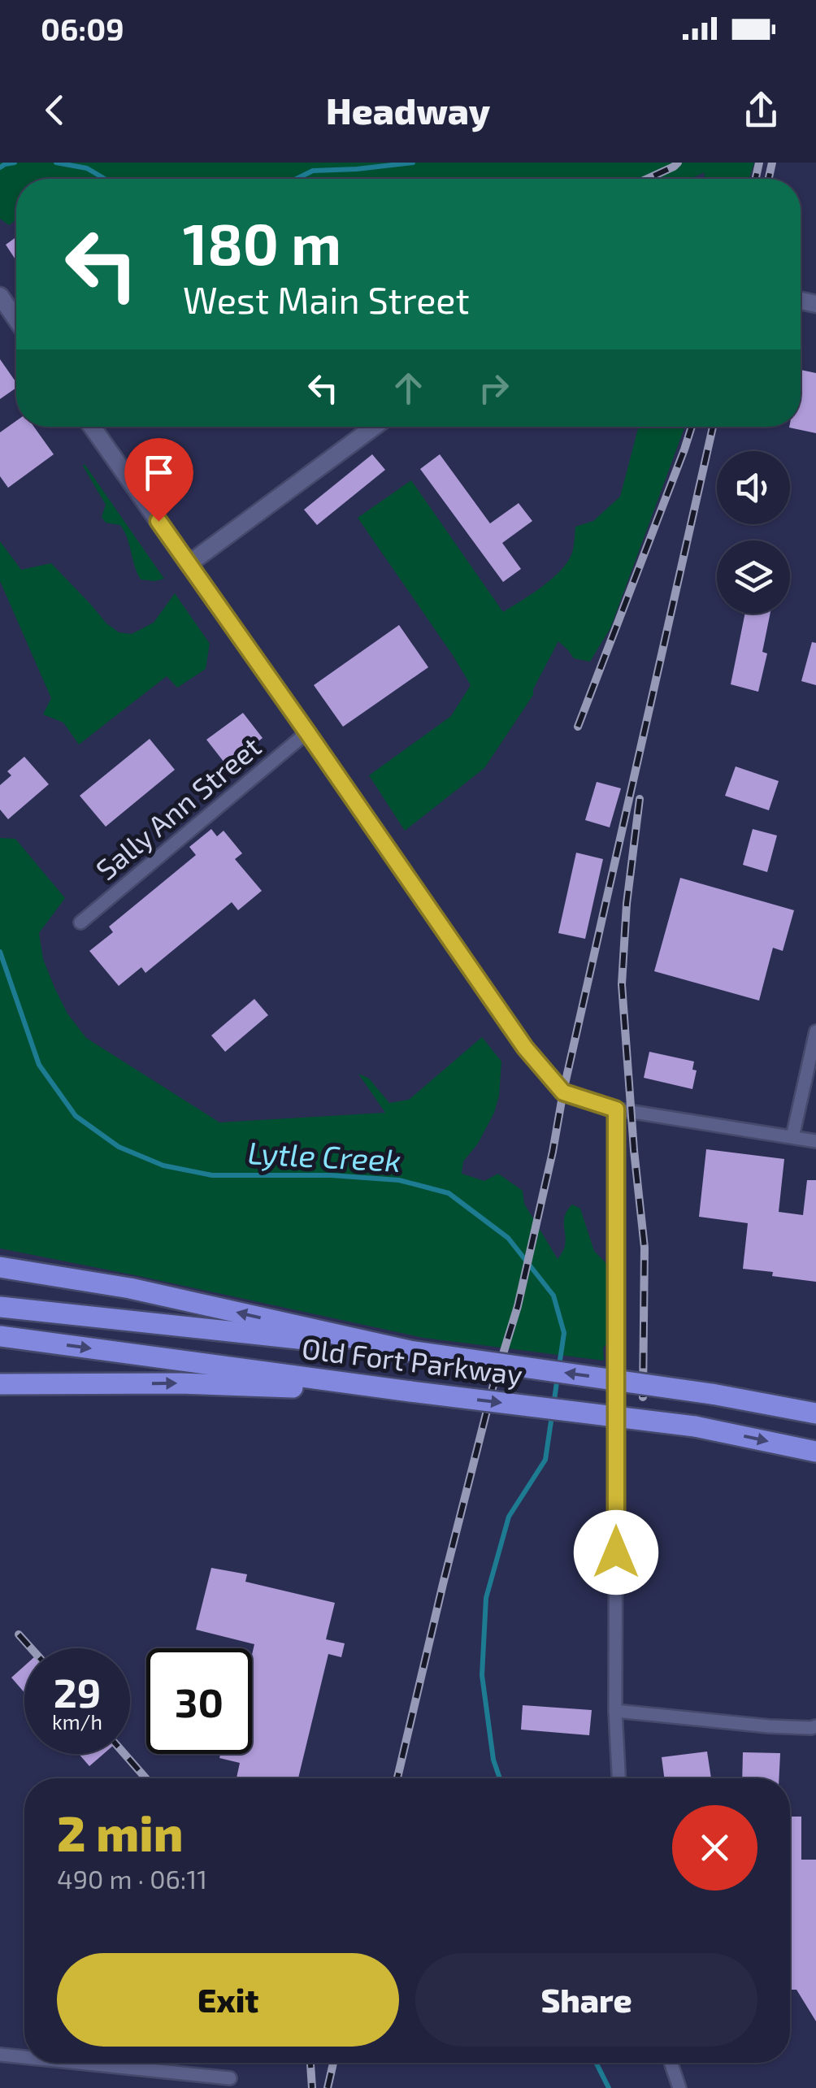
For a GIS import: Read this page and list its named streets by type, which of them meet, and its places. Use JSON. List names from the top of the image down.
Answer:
{
  "streets": {
    "main road": ["Old Fort Parkway"],
    "street": ["Sally Ann Street"]
  },
  "water": ["Lytle Creek"],
  "page": {
    "status": "06:09",
    "header": "Headway",
    "turn": ["180 m", "West Main Street"],
    "speed": "29 km/h",
    "limit": "30",
    "heading": ["2 min", "490 m · 06:11"],
    "buttons": ["Exit", "Share"]
  }
}
